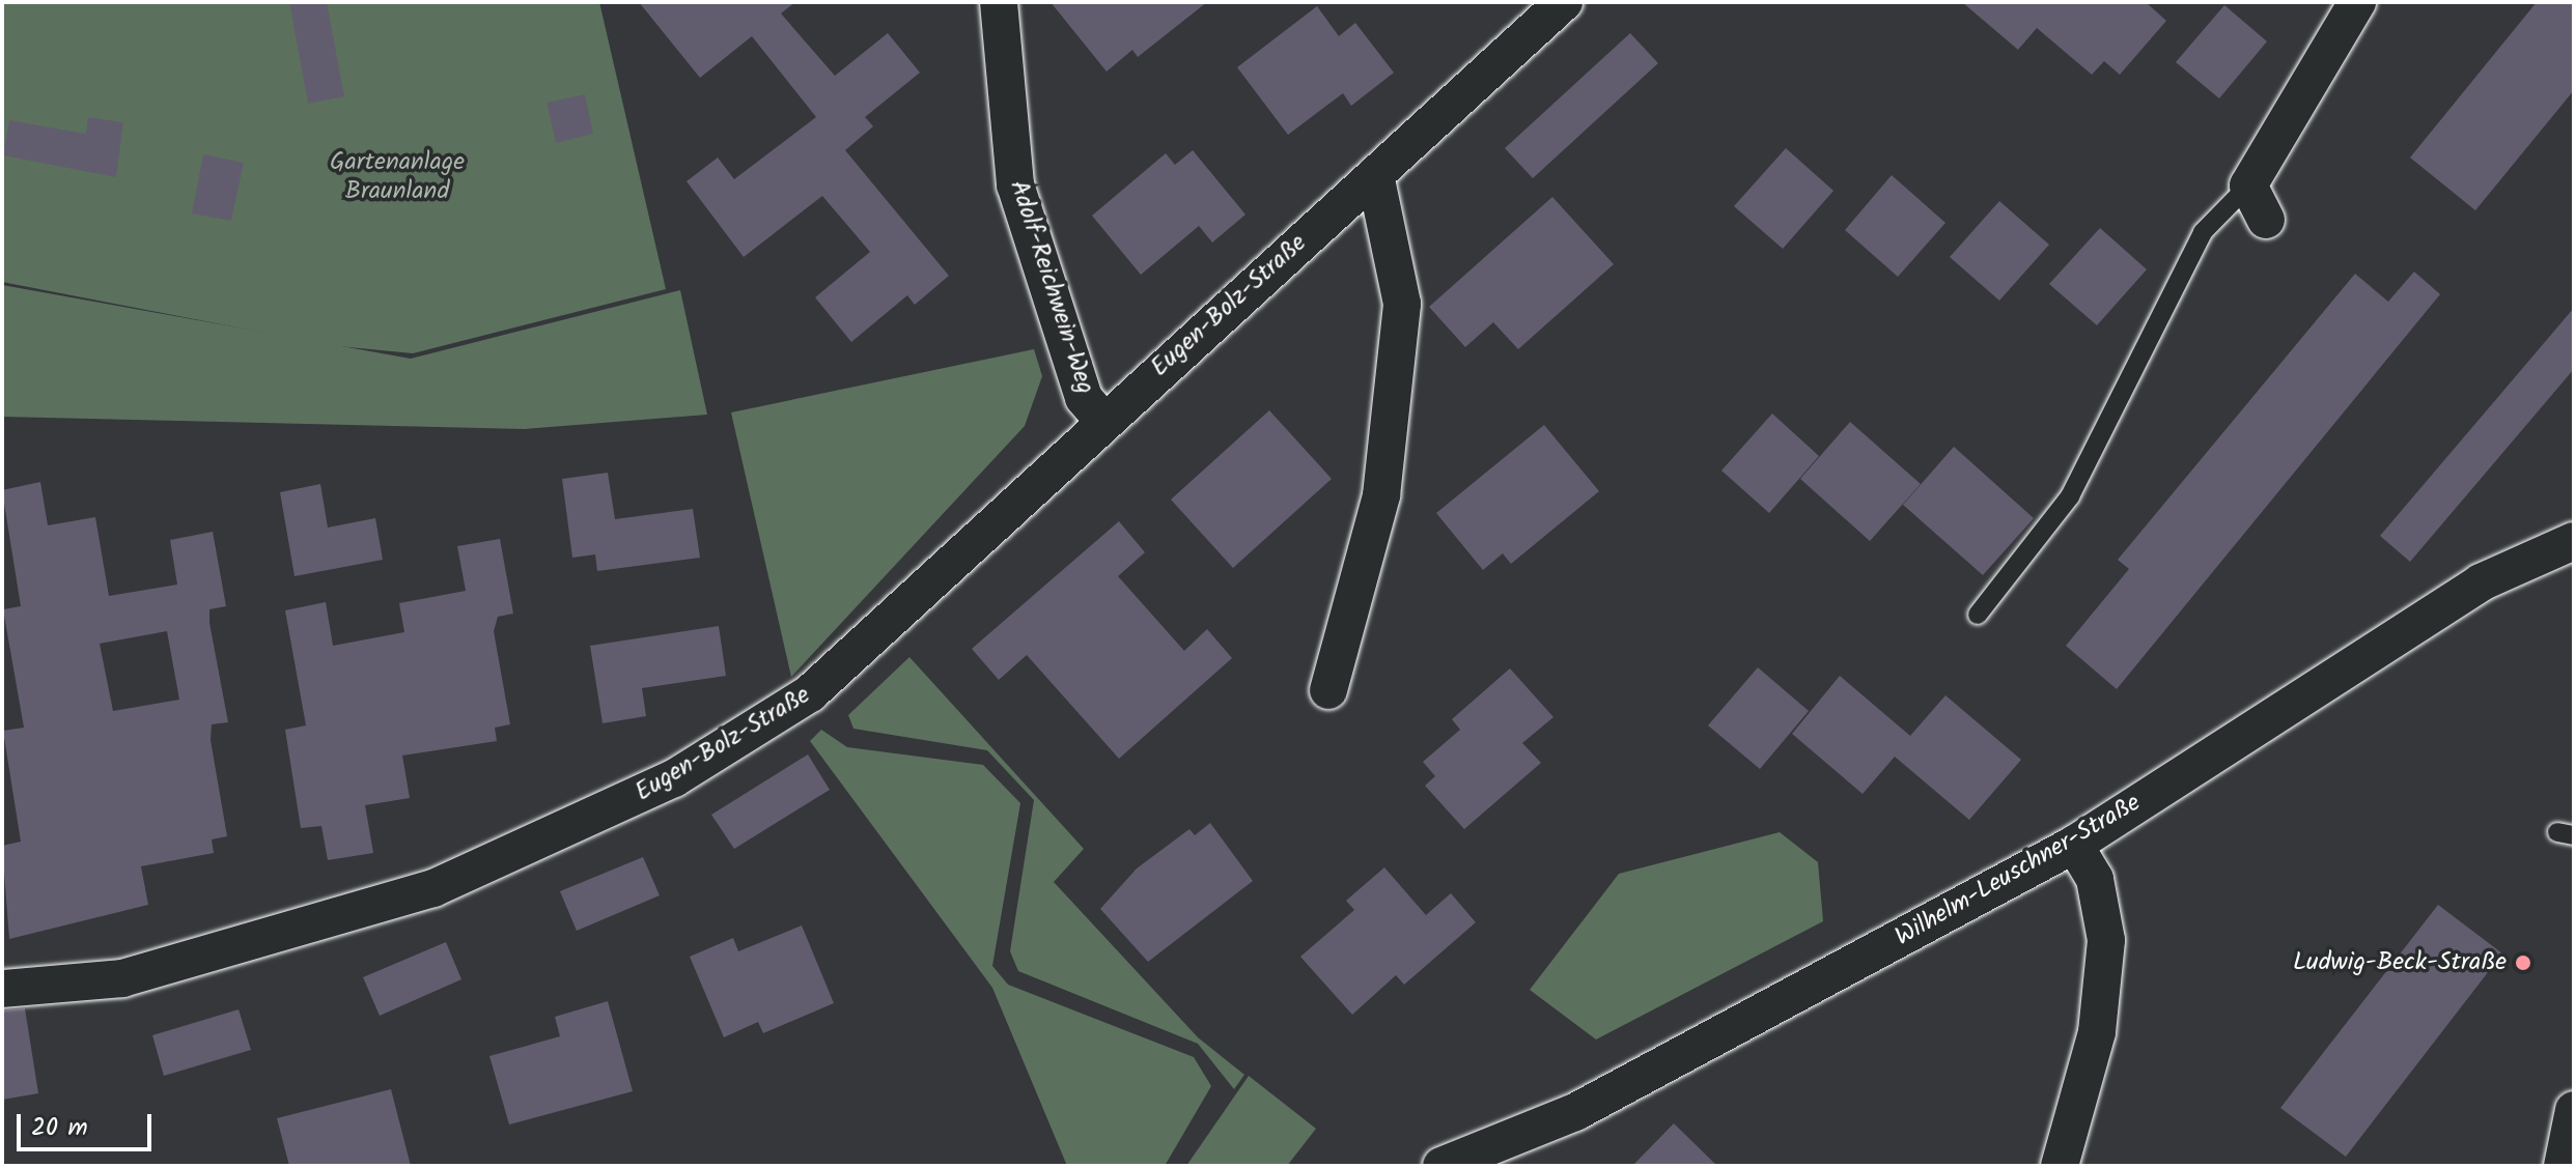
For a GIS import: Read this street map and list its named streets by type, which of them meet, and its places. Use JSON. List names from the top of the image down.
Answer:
{
  "streets": {
    "street": ["Adolf-Reichwein-Weg", "Eugen-Bolz-Straße", "Wilhelm-Leuschner-Straße"]
  },
  "crossings": [
    ["Adolf-Reichwein-Weg", "Eugen-Bolz-Straße"]
  ],
  "parks": ["Gartenanlage Braunland"],
  "places": ["Ludwig-Beck-Straße"],
  "scale_bar": "20 m"
}
